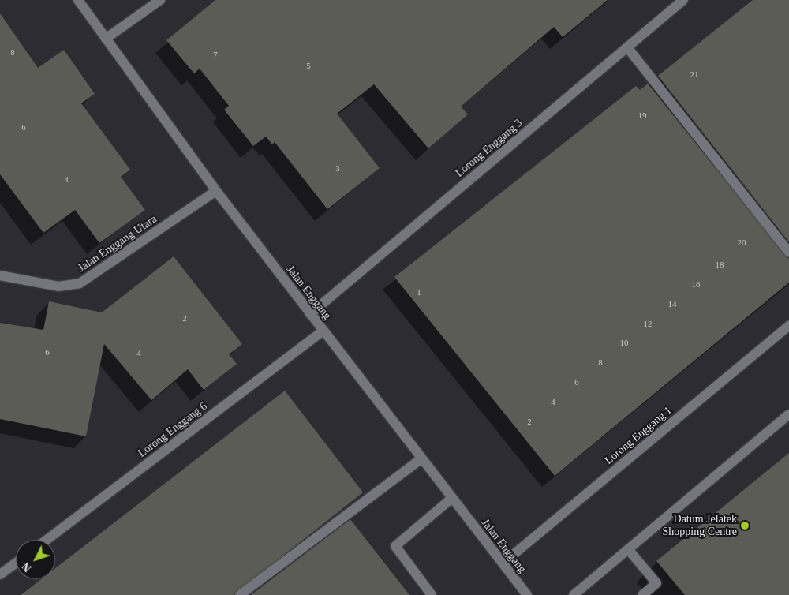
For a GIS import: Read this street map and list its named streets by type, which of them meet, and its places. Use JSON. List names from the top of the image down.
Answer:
{
  "streets": {
    "street": [
      "Lorong Enggang 3",
      "Jalan Enggang Utara",
      "Jalan Enggang",
      "Lorong Enggang 6",
      "Lorong Enggang 1"
    ]
  },
  "crossings": [
    ["Lorong Enggang 3", "Jalan Enggang"],
    ["Jalan Enggang Utara", "Jalan Enggang"],
    ["Jalan Enggang", "Lorong Enggang 6"],
    ["Jalan Enggang", "Lorong Enggang 1"]
  ],
  "places": ["Datum Jelatek Shopping Centre"],
  "house_numbers": [
    "8",
    "7",
    "5",
    "21",
    "19",
    "6",
    "3",
    "4",
    "20",
    "18",
    "16",
    "1",
    "14",
    "2",
    "12",
    "10",
    "6",
    "4",
    "8",
    "6",
    "4",
    "2"
  ],
  "north": "bottom left"
}
